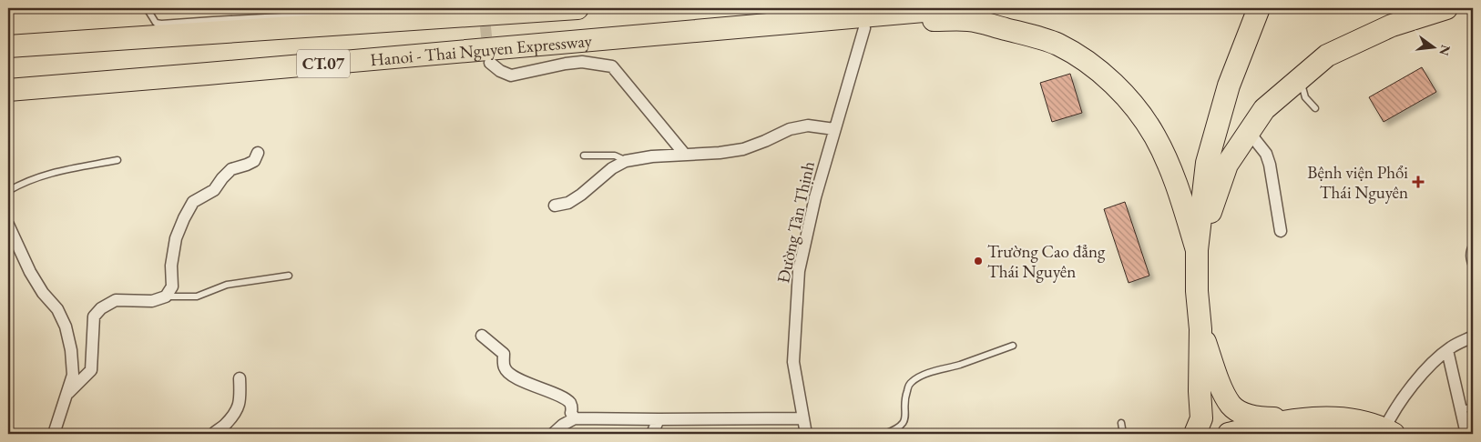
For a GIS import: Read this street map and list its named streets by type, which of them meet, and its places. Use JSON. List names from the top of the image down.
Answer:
{
  "streets": {
    "highway": ["Hanoi - Thai Nguyen Expressway", "CT.07"],
    "street": ["Đường Tân Thịnh"]
  },
  "places": {
    "health": ["Bệnh viện Phổi Thái Nguyên"],
    "other": ["Trường Cao đẳng Thái Nguyên"]
  },
  "north": "right"
}
